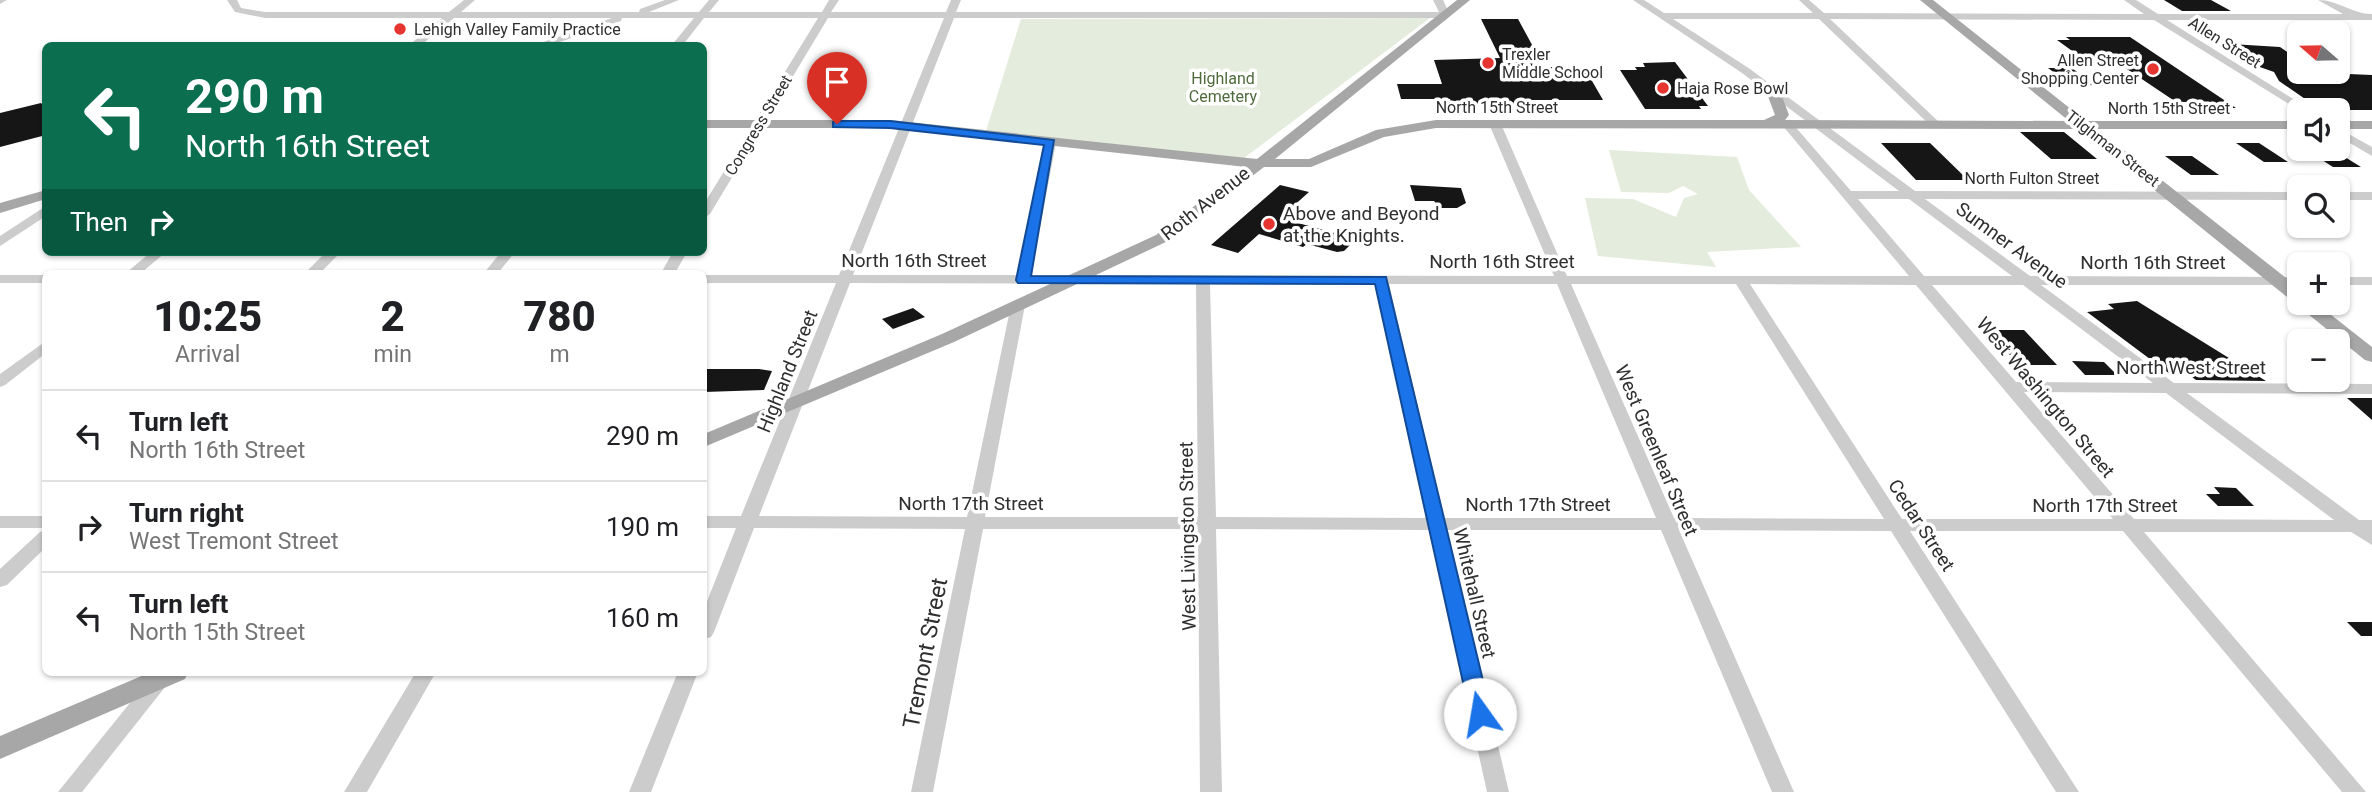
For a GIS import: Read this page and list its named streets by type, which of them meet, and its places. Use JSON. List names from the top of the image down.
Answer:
{
  "streets": {
    "main road": ["North 15th Street", "Tilghman Street", "Roth Avenue"],
    "street": [
      "Allen Street",
      "Congress Street",
      "North Fulton Street",
      "Sumner Avenue",
      "North 16th Street",
      "North West Street",
      "Highland Street",
      "West Washington Street",
      "West Greenleaf Street",
      "North 17th Street",
      "Cedar Street",
      "West Livingston Street",
      "Whitehall Street",
      "Tremont Street"
    ]
  },
  "crossings": [
    ["North 15th Street", "Congress Street"],
    ["North 15th Street", "Tilghman Street"],
    ["North 15th Street", "Roth Avenue"],
    ["North 15th Street", "Sumner Avenue"],
    ["North 15th Street", "Highland Street"],
    ["North 15th Street", "West Washington Street"],
    ["North 15th Street", "West Greenleaf Street"],
    ["Tilghman Street", "North Fulton Street"],
    ["Tilghman Street", "North 16th Street"],
    ["North Fulton Street", "Sumner Avenue"],
    ["North Fulton Street", "West Washington Street"],
    ["Roth Avenue", "North 16th Street"],
    ["Roth Avenue", "Highland Street"],
    ["Roth Avenue", "Tremont Street"],
    ["Sumner Avenue", "North 16th Street"],
    ["Sumner Avenue", "North West Street"],
    ["Sumner Avenue", "North 17th Street"],
    ["North 16th Street", "Highland Street"],
    ["North 16th Street", "West Washington Street"],
    ["North 16th Street", "West Greenleaf Street"],
    ["North 16th Street", "Cedar Street"],
    ["North 16th Street", "West Livingston Street"],
    ["North 16th Street", "Whitehall Street"],
    ["North West Street", "West Washington Street"],
    ["Highland Street", "North 17th Street"],
    ["West Washington Street", "North 17th Street"],
    ["West Greenleaf Street", "North 17th Street"],
    ["North 17th Street", "Cedar Street"],
    ["North 17th Street", "West Livingston Street"],
    ["North 17th Street", "Whitehall Street"],
    ["North 17th Street", "Tremont Street"]
  ],
  "parks": ["Highland Cemetery"],
  "places": [
    "Lehigh Valley Family Practice",
    "Trexler Middle School",
    "Allen Street Shopping Center",
    "Haja Rose Bowl",
    "Above and Beyond at the Knights."
  ],
  "north": "left",
  "page": {
    "map_buttons": ["+", "−"],
    "turn": ["290 m", "North 16th Street"],
    "then": "Then",
    "eta": [
      "10:25",
      "Arrival",
      "2",
      "min",
      "780",
      "m"
    ],
    "list": [
      {
        "name": "Turn left",
        "note": "North 16th Street",
        "value": "290 m"
      },
      {
        "name": "Turn right",
        "note": "West Tremont Street",
        "value": "190 m"
      },
      {
        "name": "Turn left",
        "note": "North 15th Street",
        "value": "160 m"
      }
    ]
  }
}
